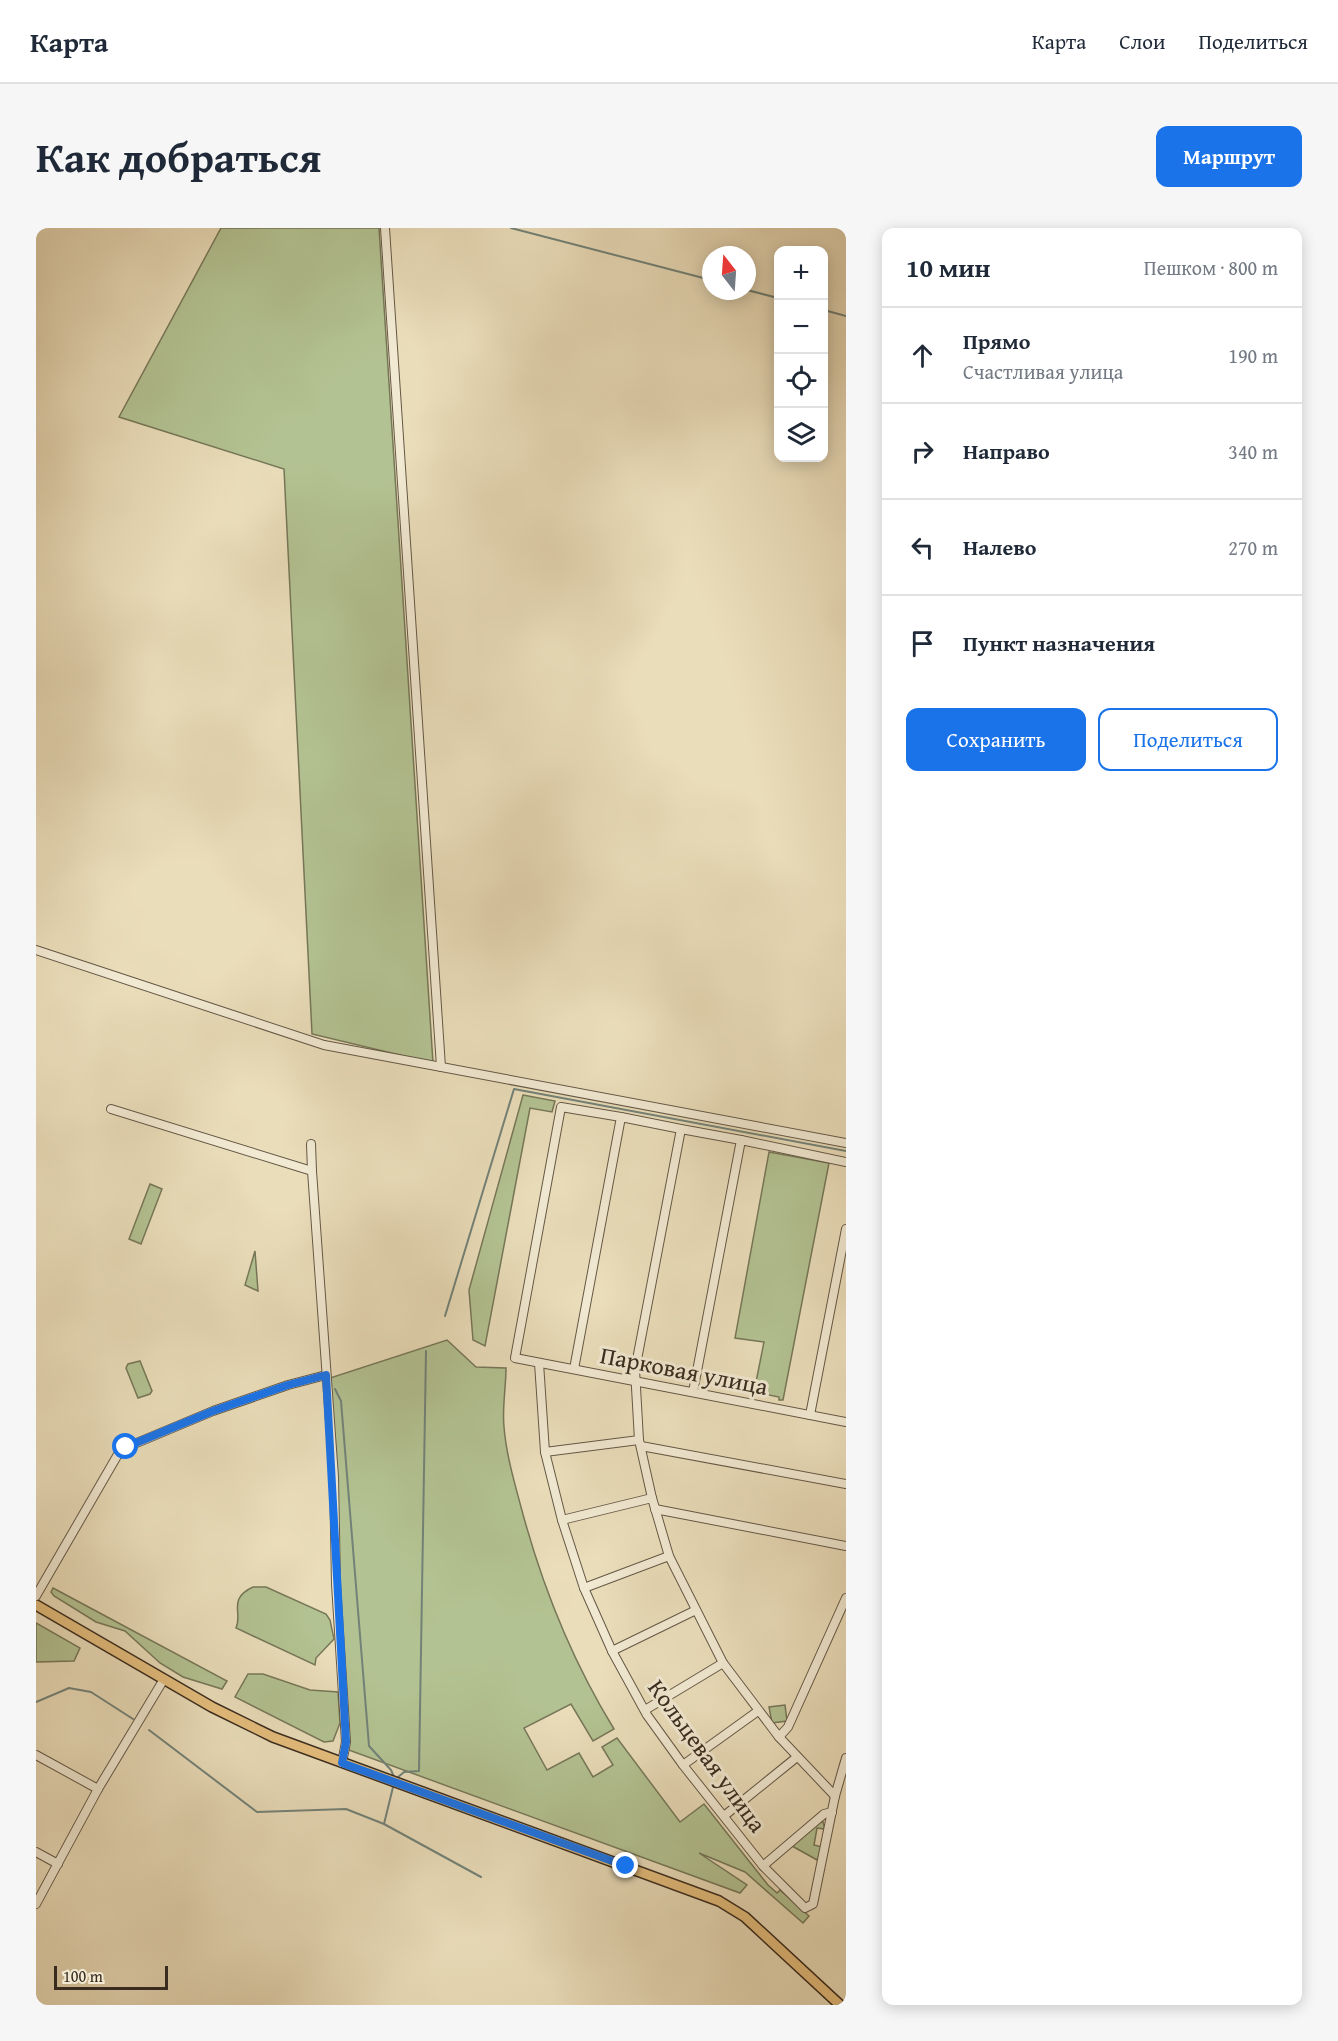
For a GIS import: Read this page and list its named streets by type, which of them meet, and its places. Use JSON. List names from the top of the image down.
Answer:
{
  "streets": {
    "street": ["Парковая улица", "Кольцевая улица"]
  },
  "crossings": [
    ["Парковая улица", "Кольцевая улица"]
  ],
  "scale_bar": "100 m",
  "north": "top",
  "page": {
    "header": "Карта",
    "nav": ["Карта", "Слои", "Поделиться"],
    "title": "Как добраться",
    "buttons": [
      "Маршрут",
      ["Сохранить", "Поделиться"]
    ],
    "heading": ["10 мин", "Пешком · 800 m"],
    "map_buttons": ["+", "−"],
    "list": [
      ["Прямо", "Счастливая улица", "190 m"],
      ["Направо", "340 m"],
      ["Налево", "270 m"],
      "Пункт назначения"
    ],
    "scale": "100 m"
  }
}
